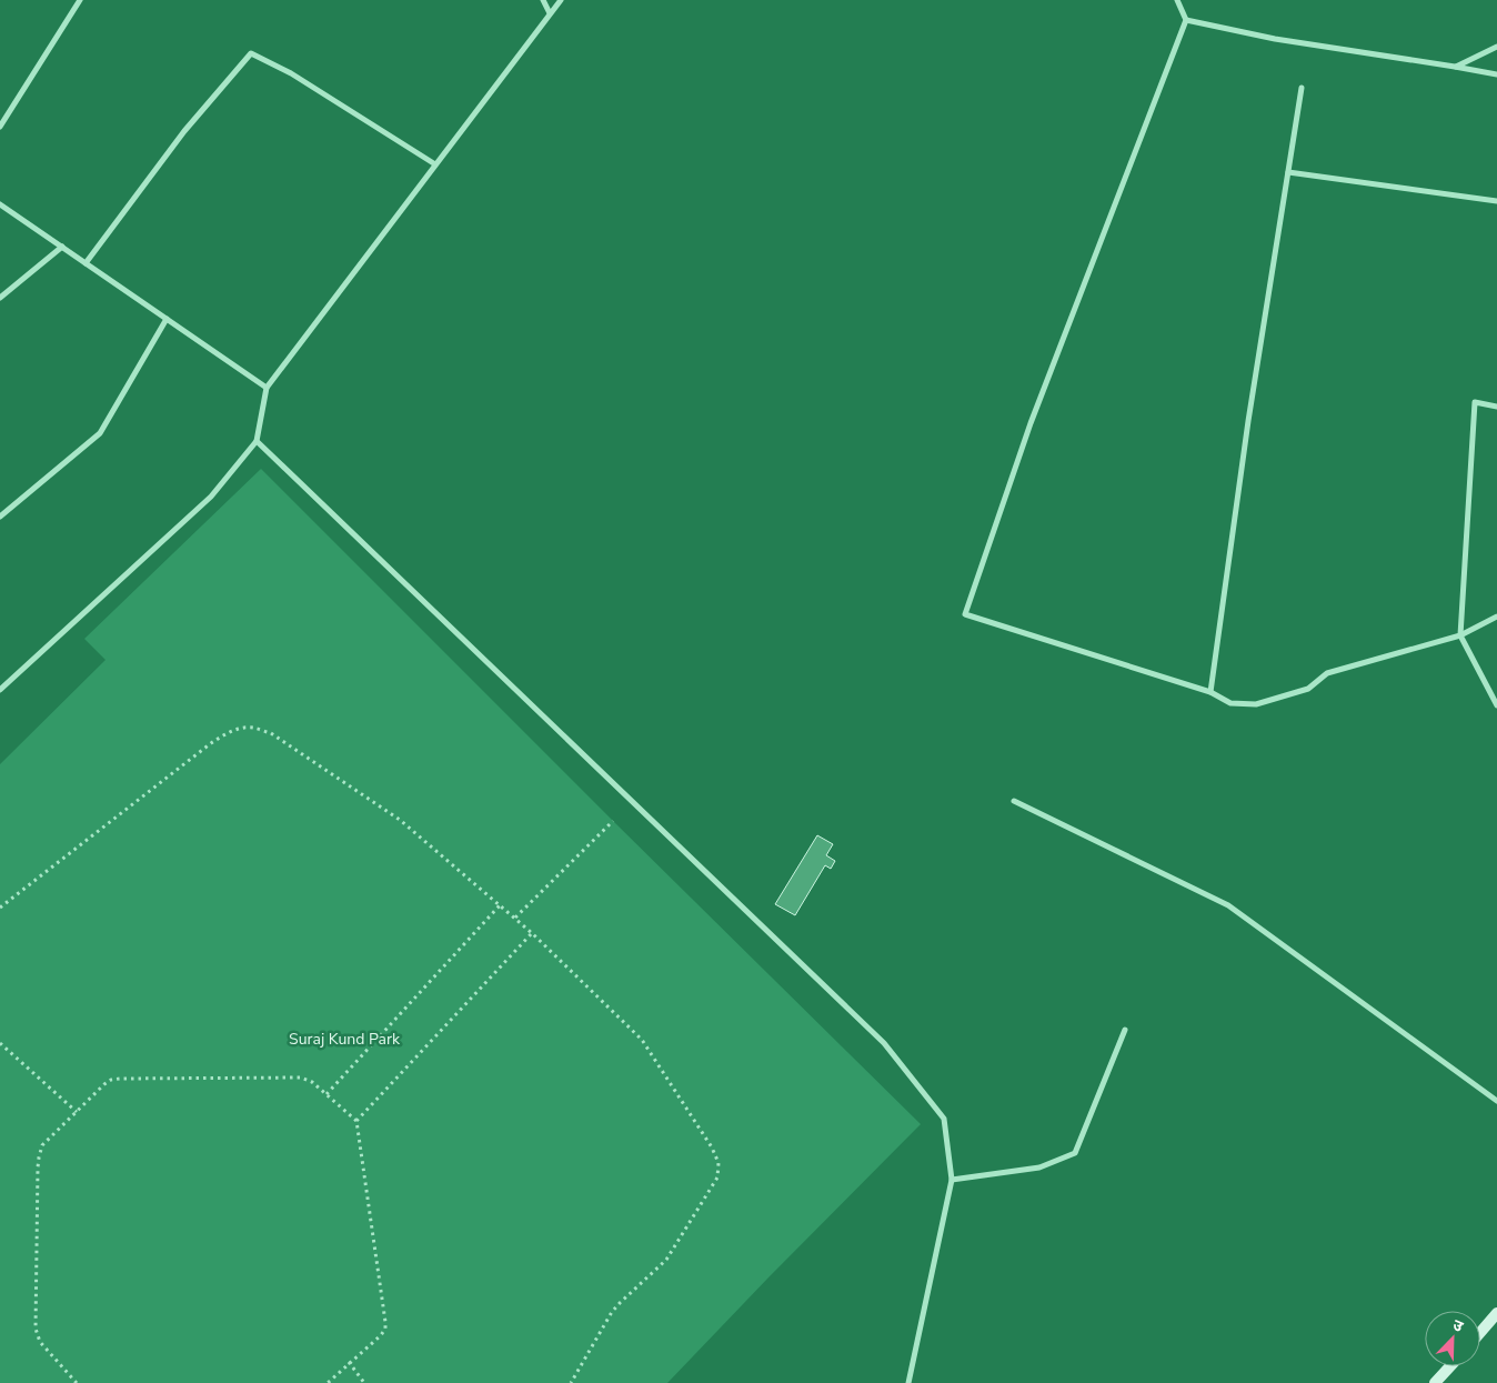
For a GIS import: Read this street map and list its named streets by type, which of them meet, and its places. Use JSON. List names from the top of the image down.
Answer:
{
  "parks": ["Suraj Kund Park"],
  "north": "top right"
}
